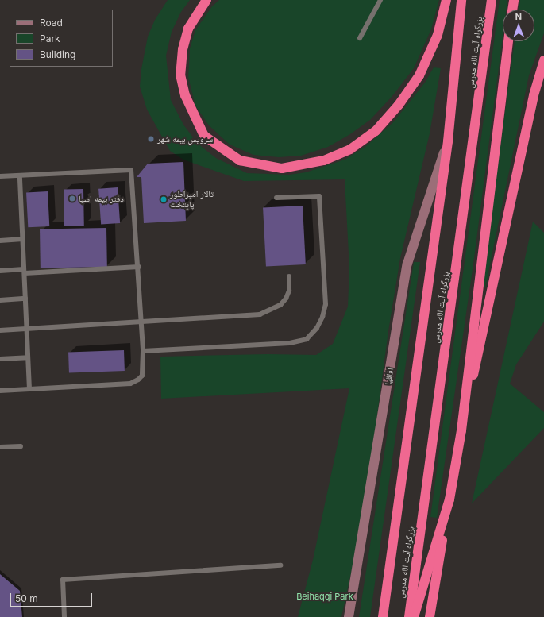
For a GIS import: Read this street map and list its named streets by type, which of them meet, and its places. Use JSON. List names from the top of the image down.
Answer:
{
  "streets": {
    "highway": ["بزرگراه آیت الله مدرس"],
    "main road": ["اقاقیا"]
  },
  "crossings": [
    ["بزرگراه آیت الله مدرس", "اقاقیا"]
  ],
  "parks": ["Beihaqqi Park"],
  "places": ["سرویس بیمه شهر", "دفتر بیمه آسیا", "تالار امپراطور پایتخت"],
  "legend": ["Road", "Park", "Building"],
  "scale_bar": "50 m",
  "north": "top"
}
